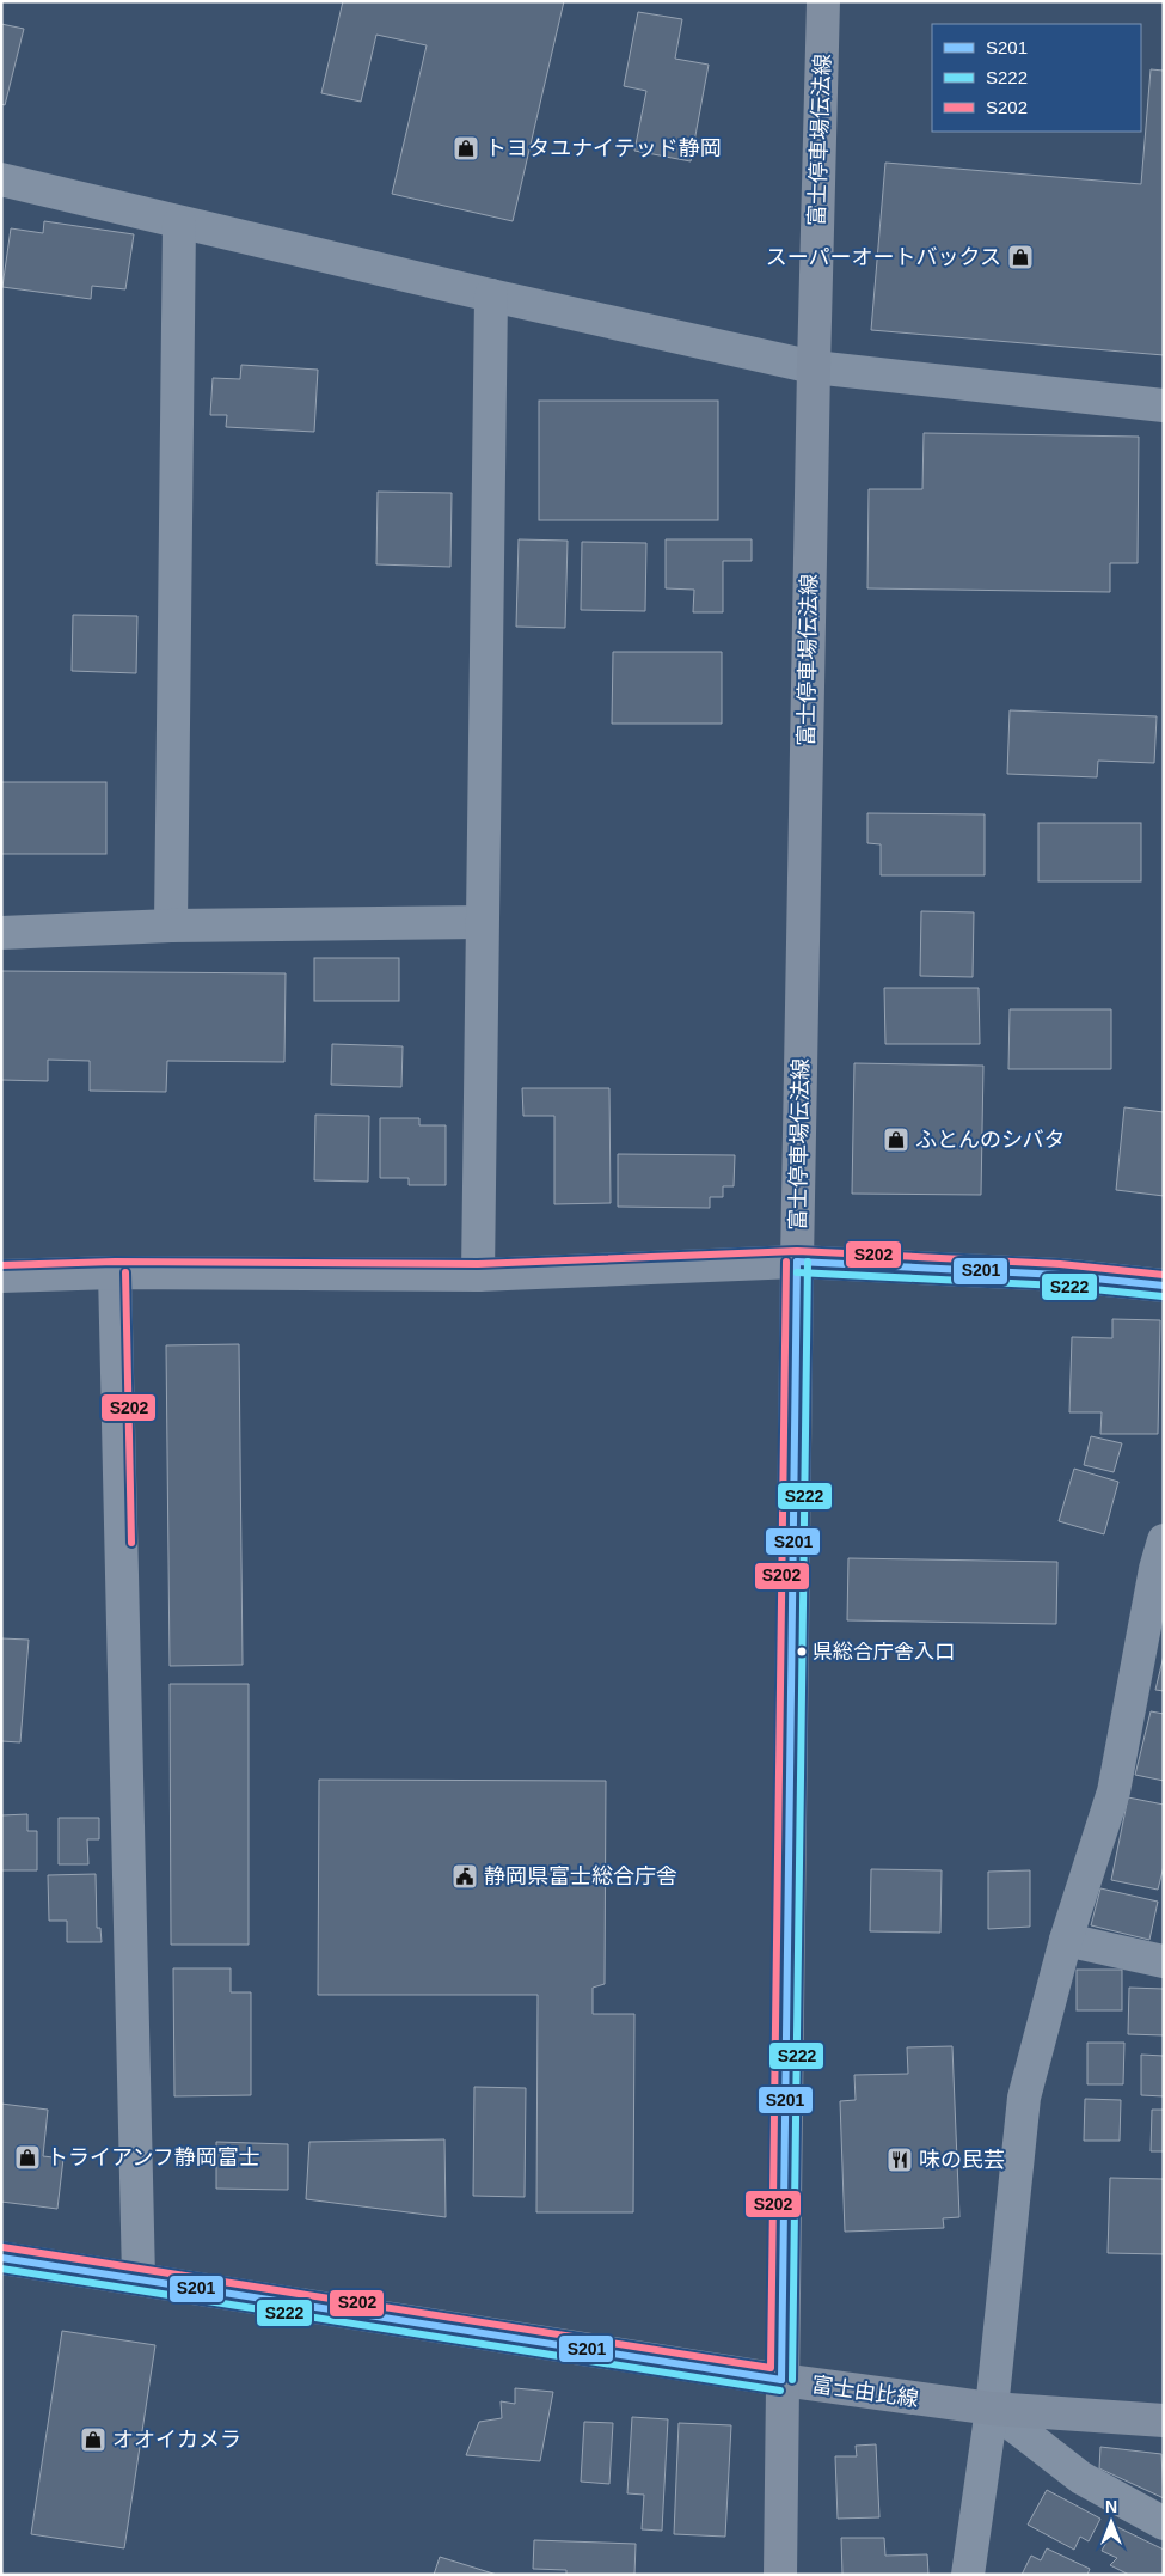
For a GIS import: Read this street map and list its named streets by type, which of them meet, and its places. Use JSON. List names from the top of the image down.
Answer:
{
  "streets": {
    "main road": ["富士停車場伝法線", "富士由比線"]
  },
  "crossings": [
    ["富士停車場伝法線", "富士由比線"]
  ],
  "places": {
    "shop": [
      "トヨタユナイテッド静岡",
      "スーパーオートバックス",
      "ふとんのシバタ",
      "トライアンフ静岡富士",
      "オオイカメラ"
    ],
    "other": ["県総合庁舎入口"],
    "public building": ["静岡県富士総合庁舎"],
    "restaurant": ["味の民芸"]
  },
  "lines": ["transit line S202", "transit line S201", "transit line S222"],
  "legend": ["S201", "S222", "S202"],
  "north": "top"
}
